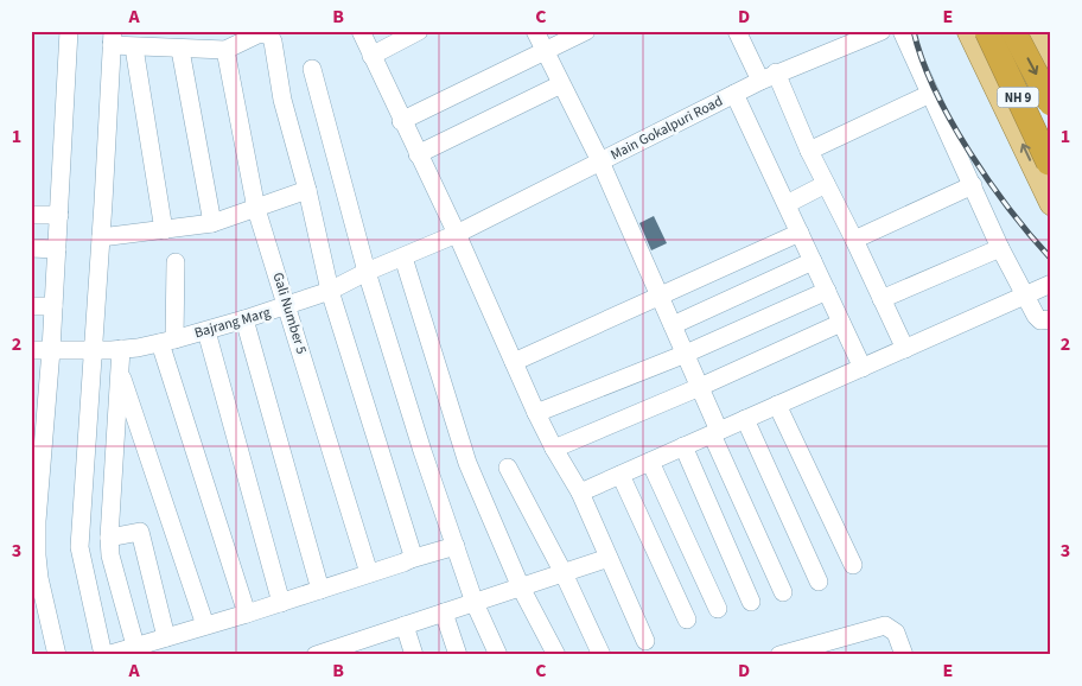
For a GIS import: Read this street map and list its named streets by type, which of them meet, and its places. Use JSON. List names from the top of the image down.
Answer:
{
  "streets": {
    "highway": ["NH 9"],
    "street": ["Main Gokalpuri Road", "Gali Number 5", "Bajrang Marg"]
  },
  "crossings": [
    ["Main Gokalpuri Road", "Bajrang Marg"],
    ["Gali Number 5", "Bajrang Marg"]
  ],
  "grid": {
    "columns": [
      "A",
      "B",
      "C",
      "D",
      "E"
    ],
    "rows": ["1", "2", "3"]
  }
}
